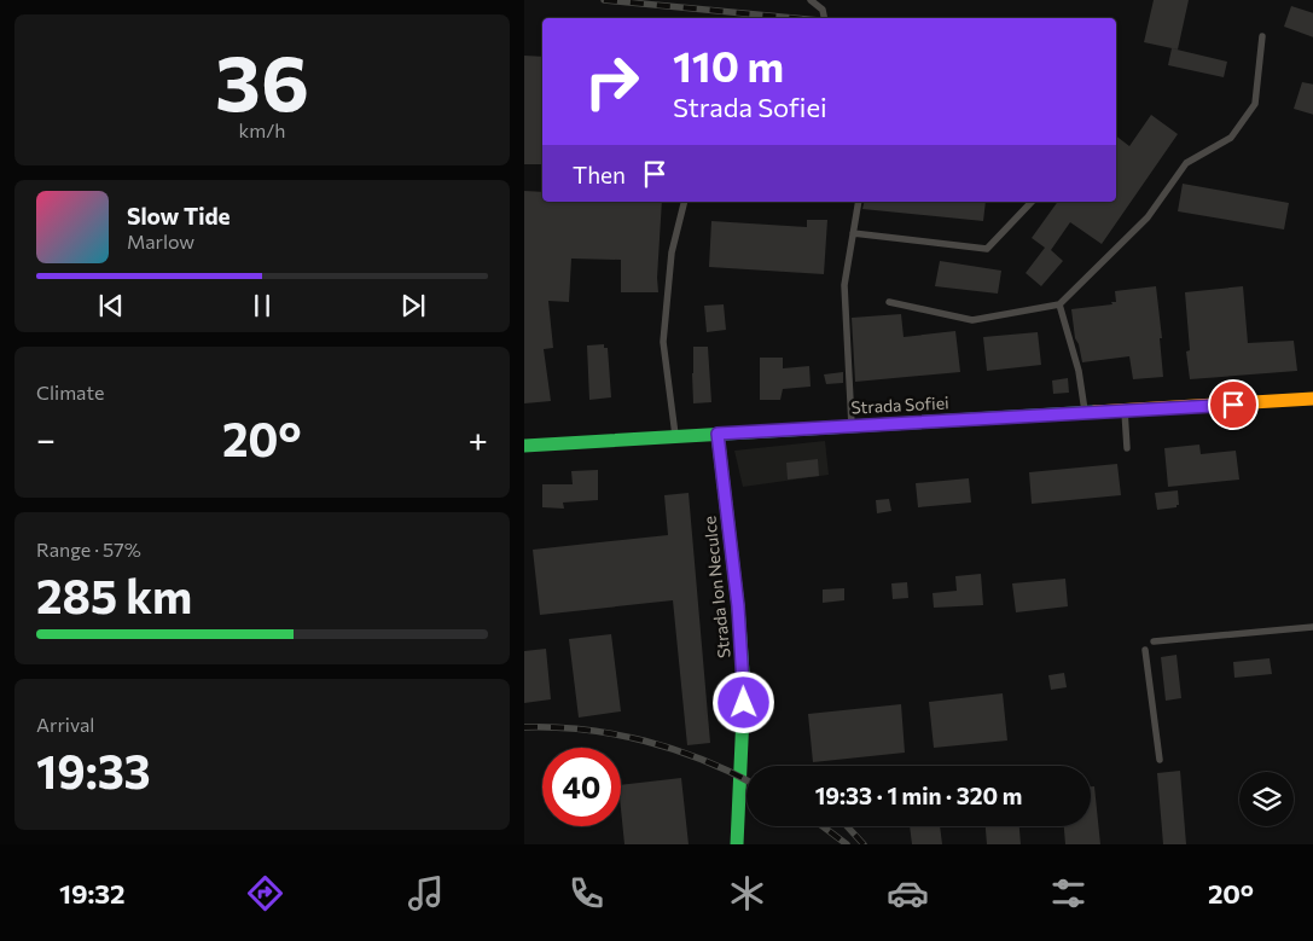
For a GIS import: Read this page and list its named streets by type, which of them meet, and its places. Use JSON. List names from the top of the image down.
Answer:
{
  "streets": {
    "street": ["Strada Sofiei", "Strada Ion Neculce"]
  },
  "crossings": [
    ["Strada Sofiei", "Strada Ion Neculce"]
  ],
  "page": {
    "tile": [
      ["36", "km/h"],
      "Climate",
      ["Range · 57%", "285 km"],
      ["Arrival", "19:33"]
    ],
    "turn": ["110 m", "Strada Sofiei"],
    "then": "Then",
    "song": ["Slow Tide", "Marlow"],
    "heat": ["−", "20°", "+"],
    "limit": "40",
    "trip": "19:33 · 1 min · 320 m",
    "tabs": ["19:32", "20°"]
  }
}
